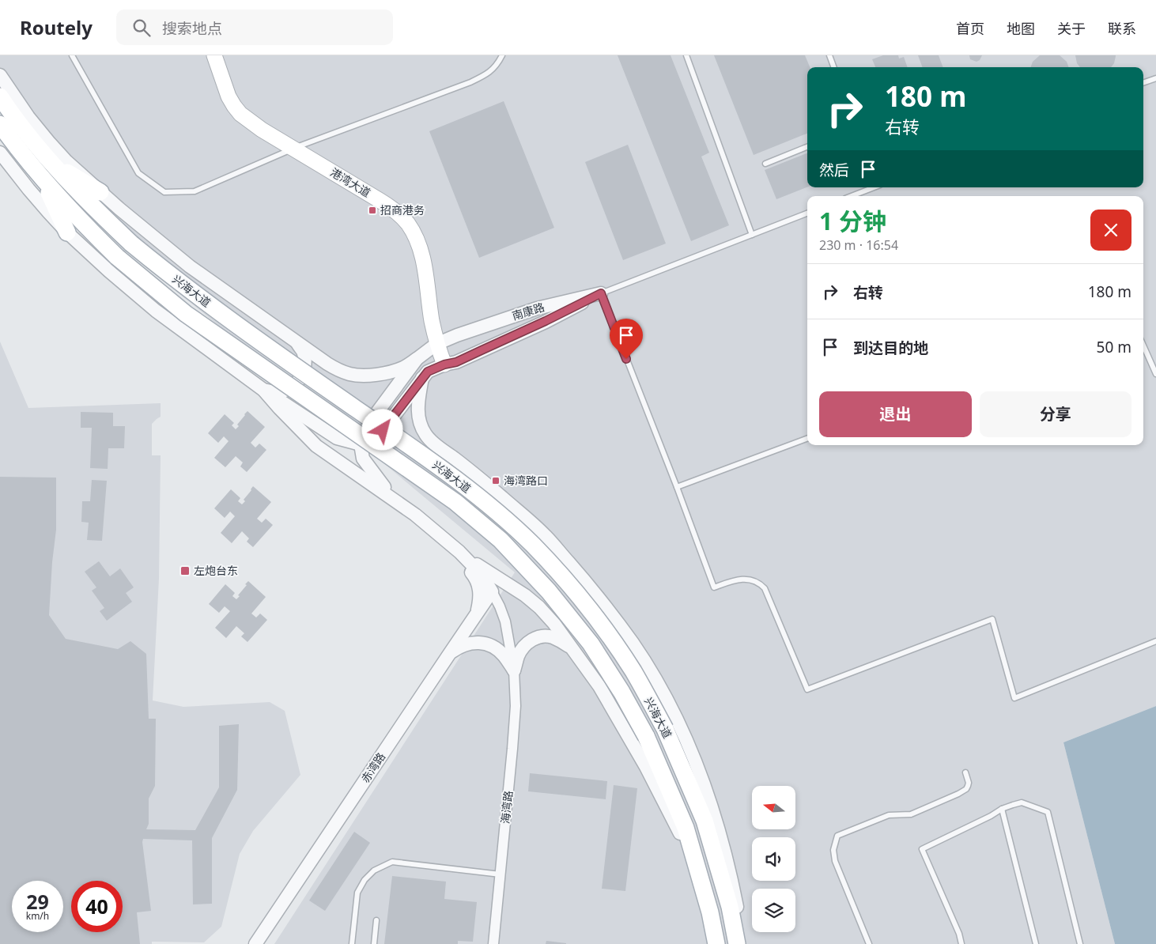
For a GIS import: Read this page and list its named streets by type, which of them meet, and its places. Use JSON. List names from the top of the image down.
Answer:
{
  "streets": {
    "main road": ["港湾大道", "兴海大道"],
    "street": ["南康路", "赤湾路", "海湾路"]
  },
  "crossings": [
    ["港湾大道", "南康路"],
    ["兴海大道", "南康路"],
    ["兴海大道", "赤湾路"],
    ["兴海大道", "海湾路"],
    ["赤湾路", "海湾路"]
  ],
  "places": {
    "transit": ["招商港务", "海湾路口", "左炮台东"]
  },
  "north": "left",
  "page": {
    "header": "Routely",
    "search": "搜索地点",
    "nav": [
      "首页",
      "地图",
      "关于",
      "联系"
    ],
    "turn": ["180 m", "右转"],
    "then": "然后",
    "heading": ["1 分钟", "230 m · 16:54"],
    "list": [
      {
        "name": "右转",
        "value": "180 m"
      },
      {
        "name": "到达目的地",
        "value": "50 m"
      }
    ],
    "buttons": ["退出", "分享"],
    "speed": "29 km/h",
    "limit": "40"
  }
}
